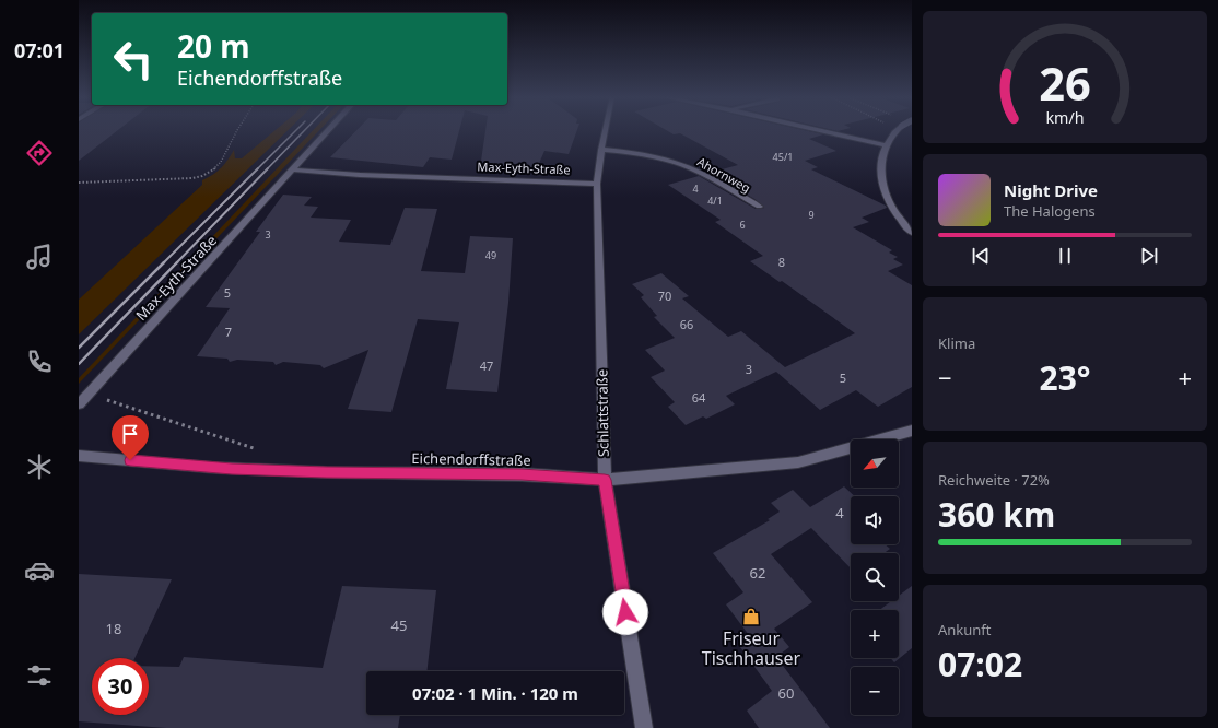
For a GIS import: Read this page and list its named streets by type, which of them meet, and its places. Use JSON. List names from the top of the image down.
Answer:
{
  "streets": {
    "street": [
      "Max-Eyth-Straße",
      "Ahornweg",
      "Schlattstraße",
      "Eichendorffstraße"
    ]
  },
  "crossings": [
    ["Max-Eyth-Straße", "Schlattstraße"],
    ["Ahornweg", "Schlattstraße"],
    ["Schlattstraße", "Eichendorffstraße"]
  ],
  "places": {
    "shop": ["Friseur Tischhauser"]
  },
  "house_numbers": [
    "45/1",
    "4",
    "4/1",
    "9",
    "6",
    "3",
    "49",
    "8",
    "5",
    "70",
    "66",
    "7",
    "47",
    "3",
    "5",
    "64",
    "4",
    "62",
    "45",
    "18",
    "60"
  ],
  "north": "bottom left",
  "page": {
    "tabs": "07:01",
    "turn": ["20 m", "Eichendorffstraße"],
    "song": ["Night Drive", "The Halogens"],
    "tile": [
      "Klima",
      ["Reichweite · 72%", "360 km"],
      ["Ankunft", "07:02"]
    ],
    "heat": ["−", "23°", "+"],
    "map_buttons": ["+", "−"],
    "limit": "30",
    "trip": "07:02 · 1 Min. · 120 m",
    "gauge": ["26", "km/h"]
  }
}
